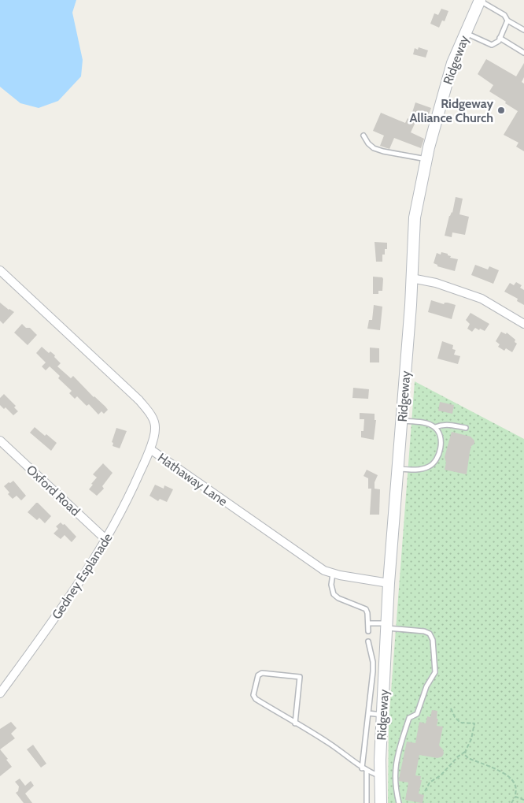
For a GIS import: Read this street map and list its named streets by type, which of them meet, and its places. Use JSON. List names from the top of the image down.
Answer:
{
  "streets": {
    "street": [
      "Ridgeway",
      "Hathaway Lane",
      "Oxford Road",
      "Gedney Esplanade"
    ]
  },
  "crossings": [
    ["Ridgeway", "Hathaway Lane"],
    ["Hathaway Lane", "Gedney Esplanade"],
    ["Oxford Road", "Gedney Esplanade"]
  ],
  "places": ["Ridgeway Alliance Church"]
}
